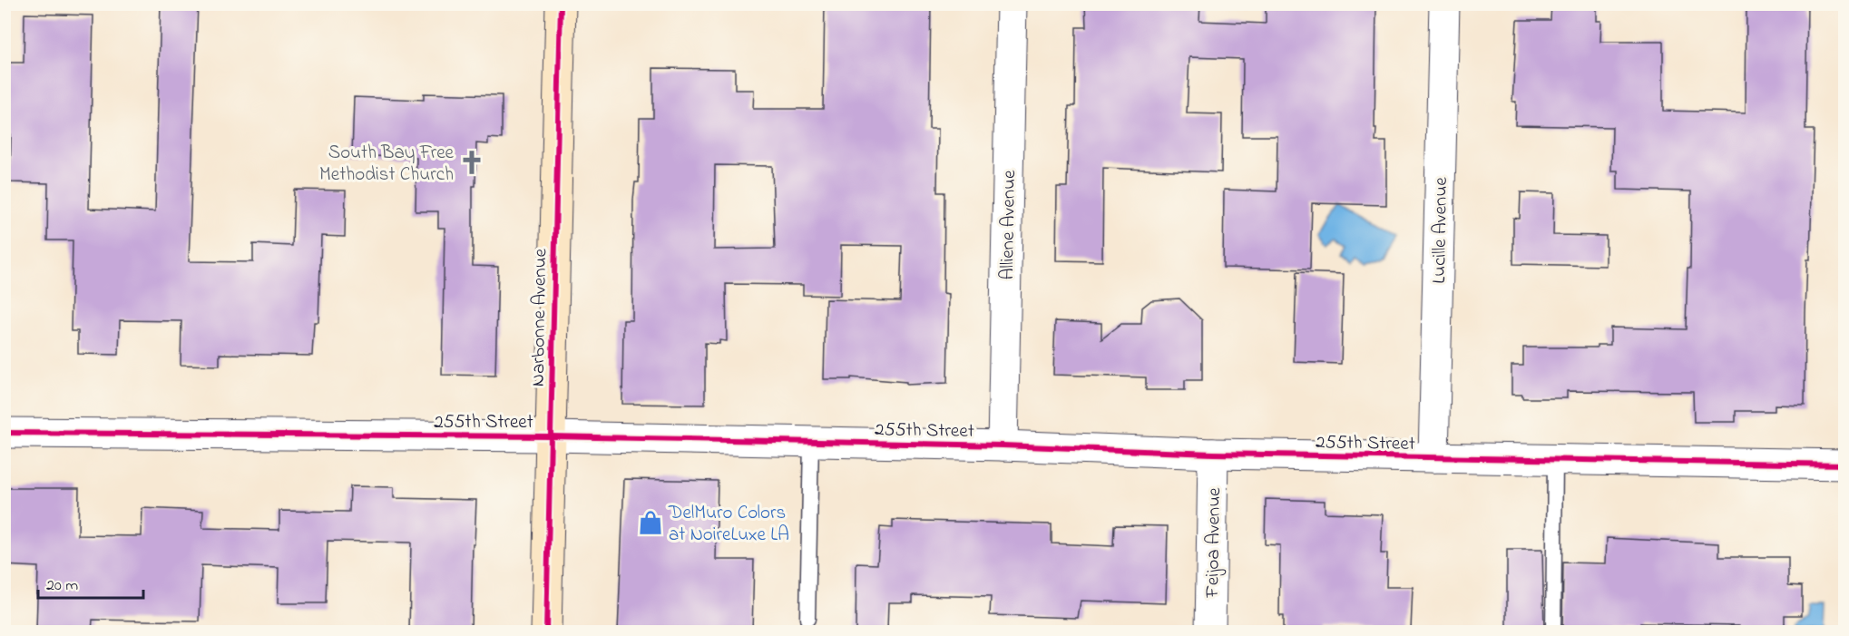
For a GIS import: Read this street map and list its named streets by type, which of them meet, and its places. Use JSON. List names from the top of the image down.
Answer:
{
  "streets": {
    "main road": ["Narbonne Avenue"],
    "street": [
      "Alliene Avenue",
      "Lucille Avenue",
      "255th Street",
      "Feijoa Avenue"
    ]
  },
  "crossings": [
    ["Alliene Avenue", "255th Street"],
    ["Lucille Avenue", "255th Street"],
    ["Narbonne Avenue", "255th Street"],
    ["255th Street", "Feijoa Avenue"]
  ],
  "places": {
    "church": ["South Bay Free Methodist Church"],
    "shop": ["DelMuro Colors at NoireLuxe LA"]
  },
  "scale_bar": "20 m"
}
